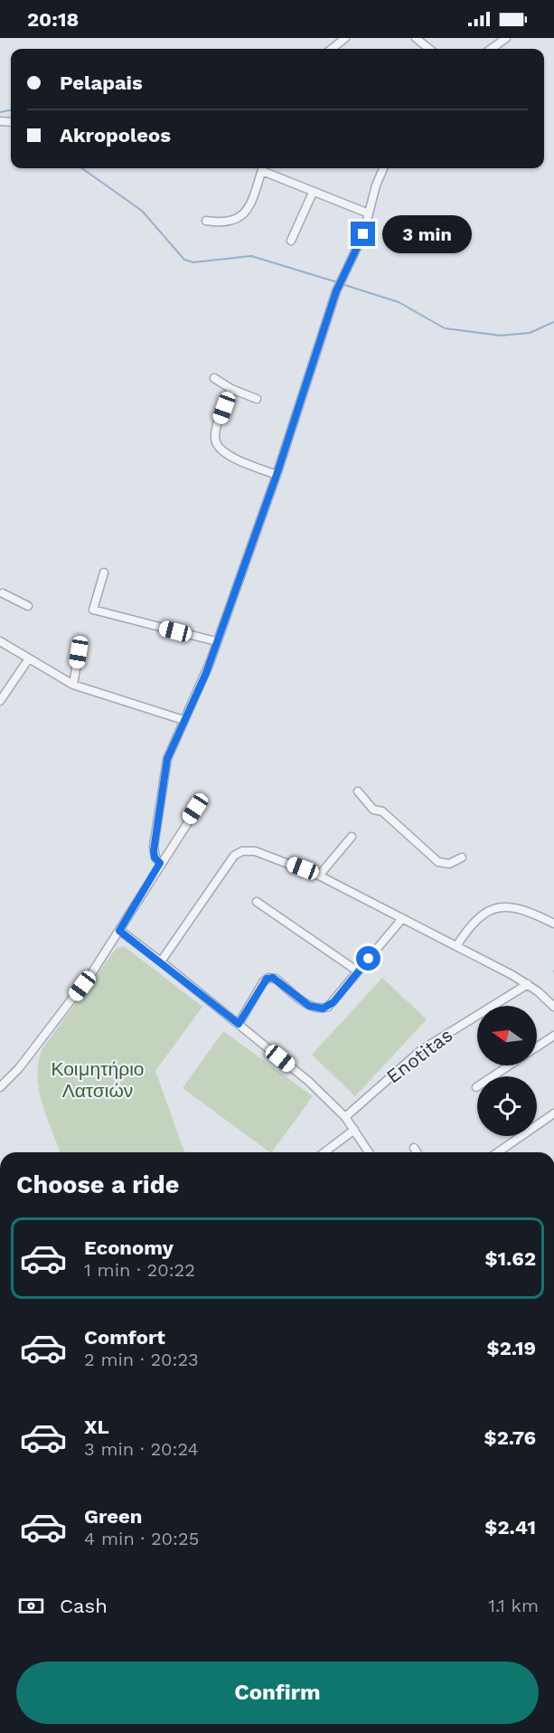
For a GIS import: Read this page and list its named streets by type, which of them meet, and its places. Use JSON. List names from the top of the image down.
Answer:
{
  "streets": {
    "street": ["Enotitas"]
  },
  "parks": ["Κοιμητήριο Λατσιών"],
  "north": "left",
  "page": {
    "status": "20:18",
    "banner": ["Pelapais", "Akropoleos"],
    "bubble": "3 min",
    "heading": "Choose a ride",
    "list": [
      {
        "name": "Economy",
        "note": "1 min · 20:22",
        "value": "$1.62"
      },
      {
        "name": "Comfort",
        "note": "2 min · 20:23",
        "value": "$2.19"
      },
      {
        "name": "XL",
        "note": "3 min · 20:24",
        "value": "$2.76"
      },
      {
        "name": "Green",
        "note": "4 min · 20:25",
        "value": "$2.41"
      }
    ],
    "pay": ["Cash", "1.1 km"],
    "buttons": "Confirm"
  }
}
